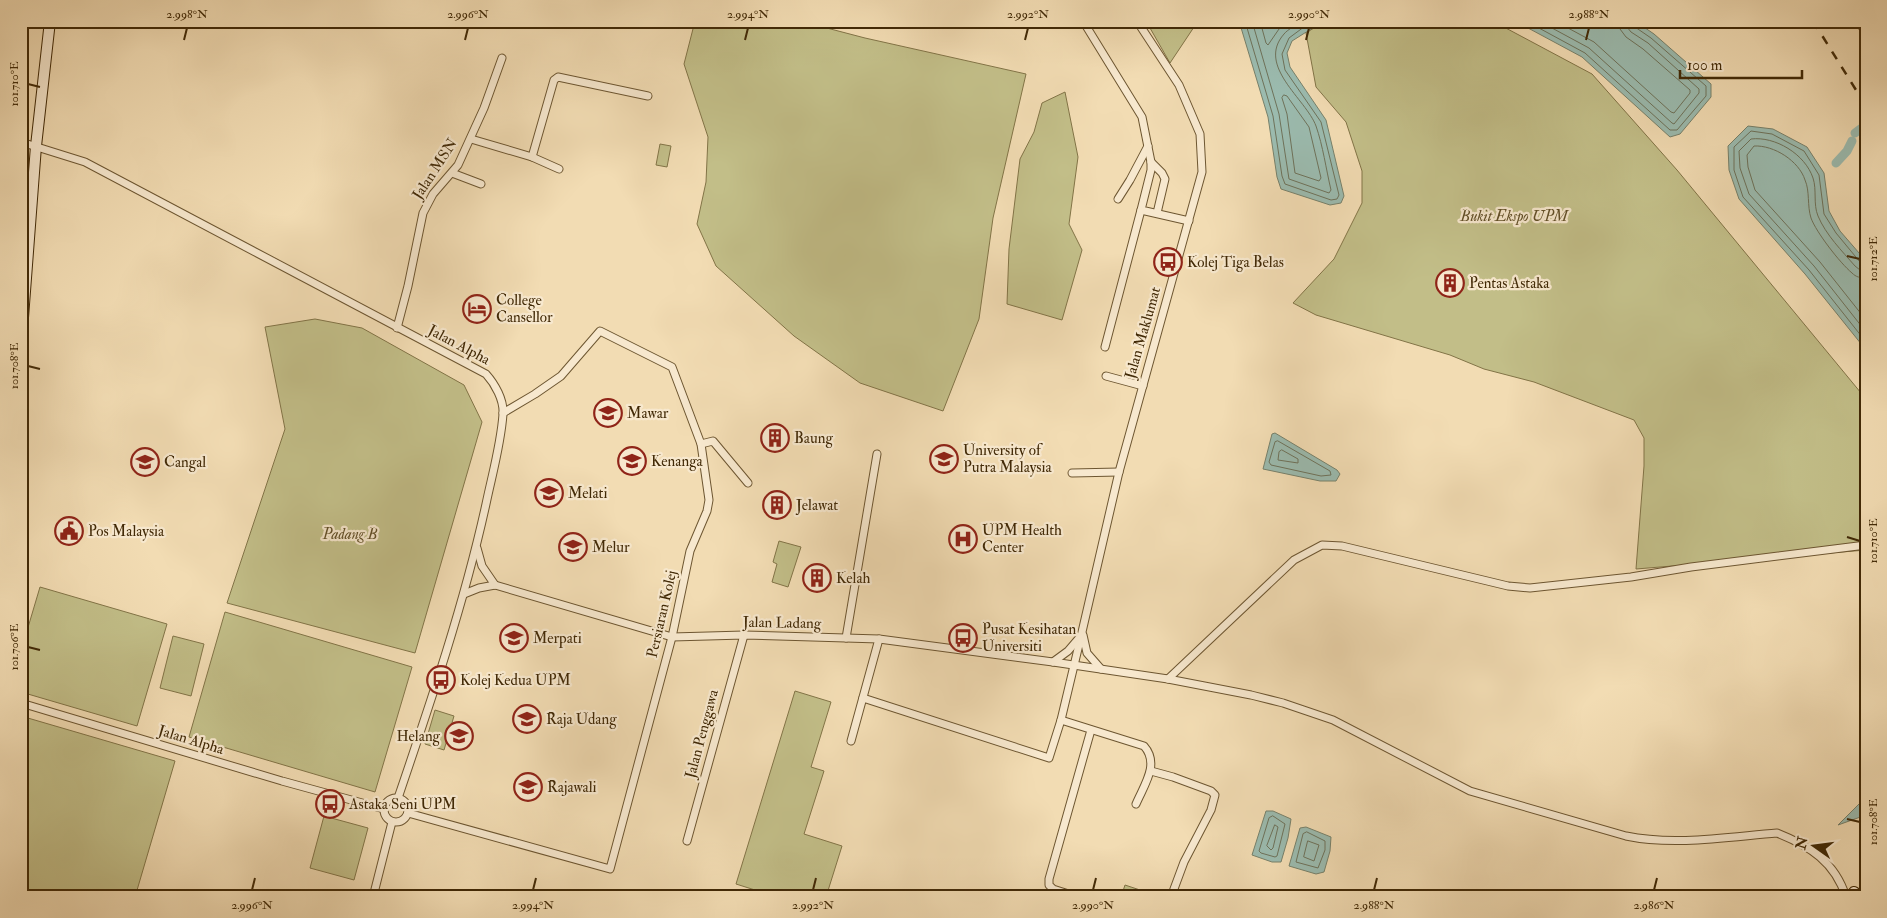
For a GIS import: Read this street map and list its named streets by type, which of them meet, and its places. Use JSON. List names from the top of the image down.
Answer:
{
  "streets": {
    "street": [
      "Jalan MSN",
      "Jalan Maklumat",
      "Jalan Alpha",
      "Persiaran Kolej",
      "Jalan Ladang",
      "Jalan Penggawa"
    ]
  },
  "crossings": [
    ["Jalan MSN", "Jalan Alpha"],
    ["Jalan Maklumat", "Jalan Ladang"],
    ["Jalan Alpha", "Persiaran Kolej"],
    ["Persiaran Kolej", "Jalan Ladang"],
    ["Jalan Ladang", "Jalan Penggawa"]
  ],
  "parks": ["Bukit Ekspo UPM", "Padang B"],
  "places": {
    "bus stop": [
      "Kolej Tiga Belas",
      "Pusat Kesihatan Universiti",
      "Kolej Kedua UPM",
      "Astaka Seni UPM"
    ],
    "building": [
      "Pentas Astaka",
      "Baung",
      "Jelawat",
      "Kelah"
    ],
    "hotel": ["College Cansellor"],
    "school or university": [
      "Mawar",
      "University of Putra Malaysia",
      "Kenanga",
      "Cangal",
      "Melati",
      "Melur",
      "Merpati",
      "Raja Udang",
      "Helang",
      "Rajawali"
    ],
    "public building": ["Pos Malaysia"],
    "hospital": ["UPM Health Center"]
  },
  "scale_bar": "100 m",
  "north": "left",
  "coordinates": [
    "2.998°N",
    "2.996°N",
    "2.994°N",
    "2.992°N",
    "2.990°N",
    "2.988°N",
    "101.710°E",
    "101.712°E",
    "101.708°E",
    "101.706°E",
    "2.986°N"
  ]
}
